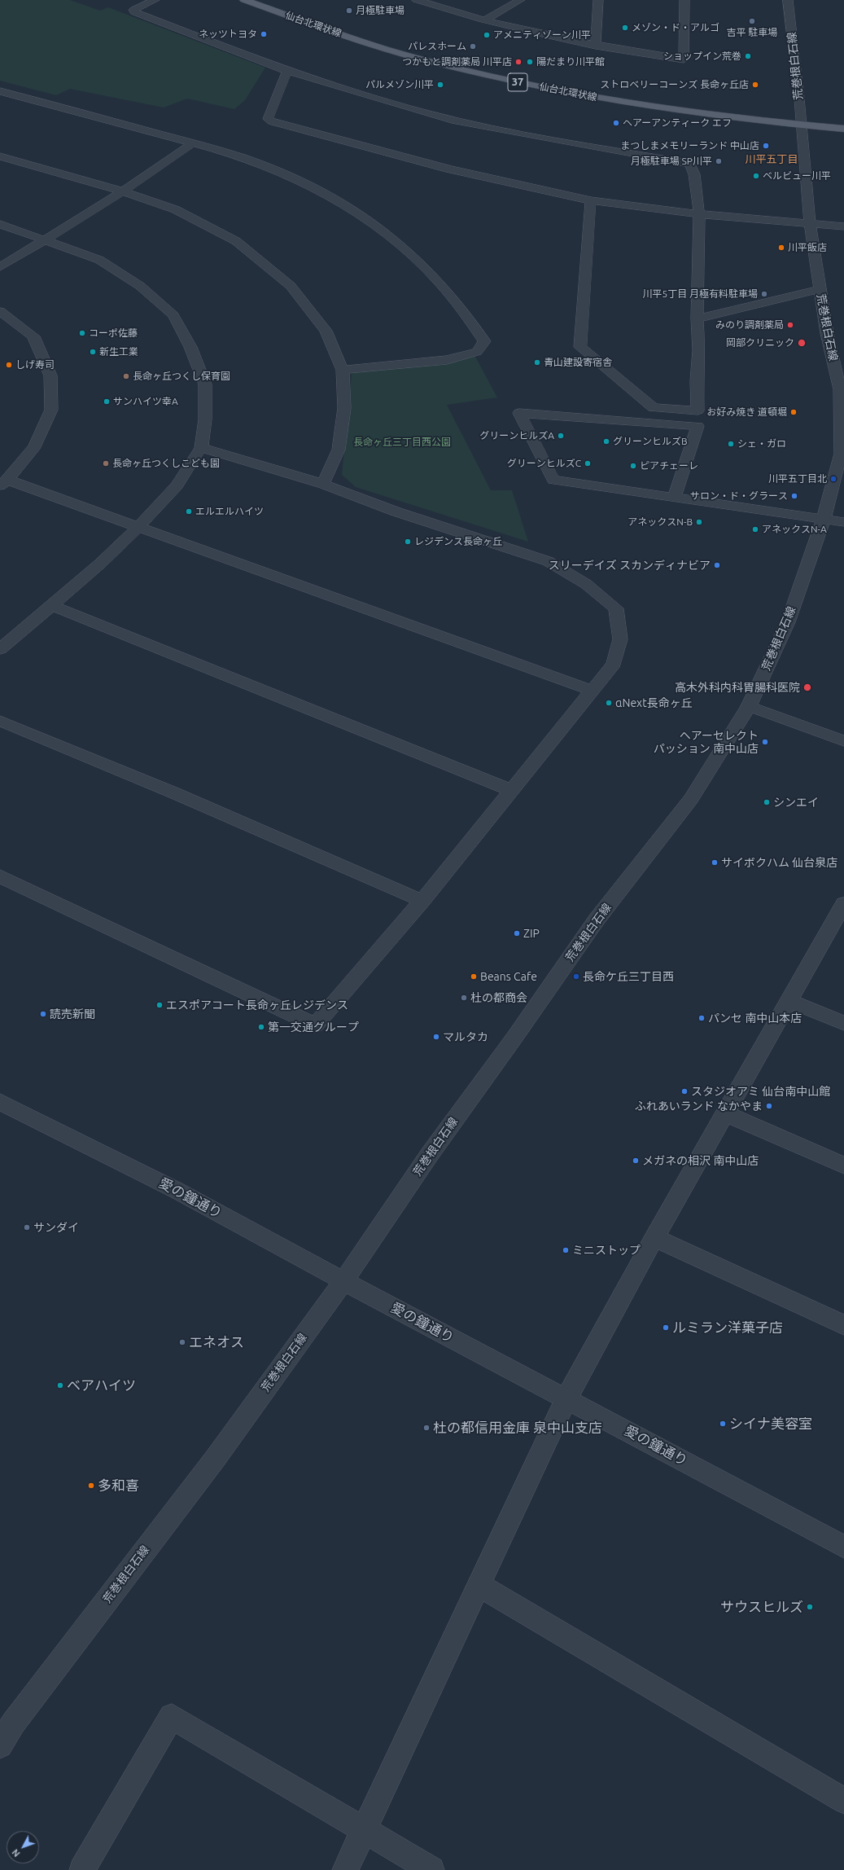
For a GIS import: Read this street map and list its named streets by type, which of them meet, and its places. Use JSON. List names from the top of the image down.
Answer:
{
  "streets": {
    "main road": ["仙台北環状線", "37"],
    "street": ["荒巻根白石線", "愛の鐘通り"]
  },
  "crossings": [
    ["仙台北環状線", "荒巻根白石線"],
    ["荒巻根白石線", "愛の鐘通り"]
  ],
  "districts": ["川平五丁目"],
  "parks": ["長命ヶ丘三丁目西公園"],
  "places": [
    "月極駐車場",
    "吉平 駐車場",
    "メゾン・ド・アルゴ",
    "ネッツトヨタ",
    "アメニティゾーン川平",
    "パレスホーム",
    "ショップイン荒巻",
    "つかもと調剤薬局 川平店",
    "陽だまり川平館",
    "パルメゾン川平",
    "ストロベリーコーンズ 長命ヶ丘店",
    "ヘアーアンティーク エフ",
    "まつしまメモリーランド 中山店",
    "月極駐車場 SP川平",
    "ベルビュー川平",
    "川平飯店",
    "川平5丁目 月極有料駐車場",
    "みのり調剤薬局",
    "コーポ佐藤",
    "岡部クリニック",
    "新生工業",
    "青山建設寄宿舎",
    "しげ寿司",
    "長命ヶ丘つくし保育園",
    "サンハイツ幸A",
    "お好み焼き 道頓堀",
    "グリーンヒルズA",
    "グリーンヒルズB",
    "シェ・ガロ",
    "長命ヶ丘つくしこども園",
    "グリーンヒルズC",
    "ピアチェーレ",
    "川平五丁目北",
    "サロン・ド・グラース",
    "エルエルハイツ",
    "アネックスN-B",
    "アネックスN-A",
    "レジデンス長命ヶ丘",
    "スリーデイズ スカンディナビア",
    "高木外科内科胃腸科医院",
    "αNext長命ヶ丘",
    "ヘアーセレクト パッション 南中山店",
    "シンエイ",
    "サイボクハム 仙台泉店",
    "ZIP",
    "Beans Cafe",
    "長命ケ丘三丁目西",
    "杜の都商会",
    "エスポアコート長命ヶ丘レジデンス",
    "読売新聞",
    "パンセ 南中山本店",
    "第一交通グループ",
    "マルタカ",
    "スタジオアミ 仙台南中山館",
    "ふれあいランド なかやま",
    "メガネの相沢 南中山店",
    "サンダイ",
    "ミニストップ",
    "ルミラン洋菓子店",
    "エネオス",
    "ベアハイツ",
    "シイナ美容室",
    "杜の都信用金庫 泉中山支店",
    "多和喜",
    "サウスヒルズ"
  ],
  "north": "bottom left"
}
